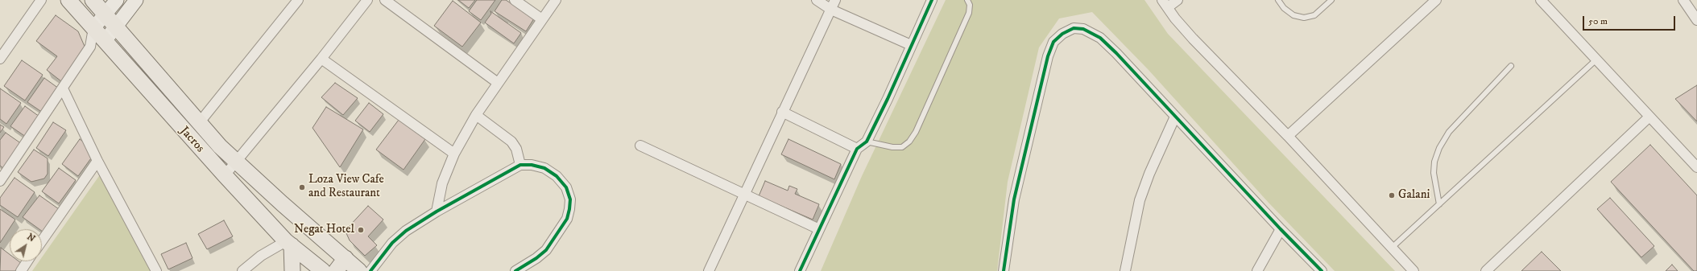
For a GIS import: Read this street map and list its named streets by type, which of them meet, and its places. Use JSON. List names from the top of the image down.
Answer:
{
  "streets": {
    "main road": ["Jacros"]
  },
  "places": ["Loza View Cafe and Restaurant", "Galani", "Negat Hotel"],
  "scale_bar": "50 m",
  "north": "top right"
}
